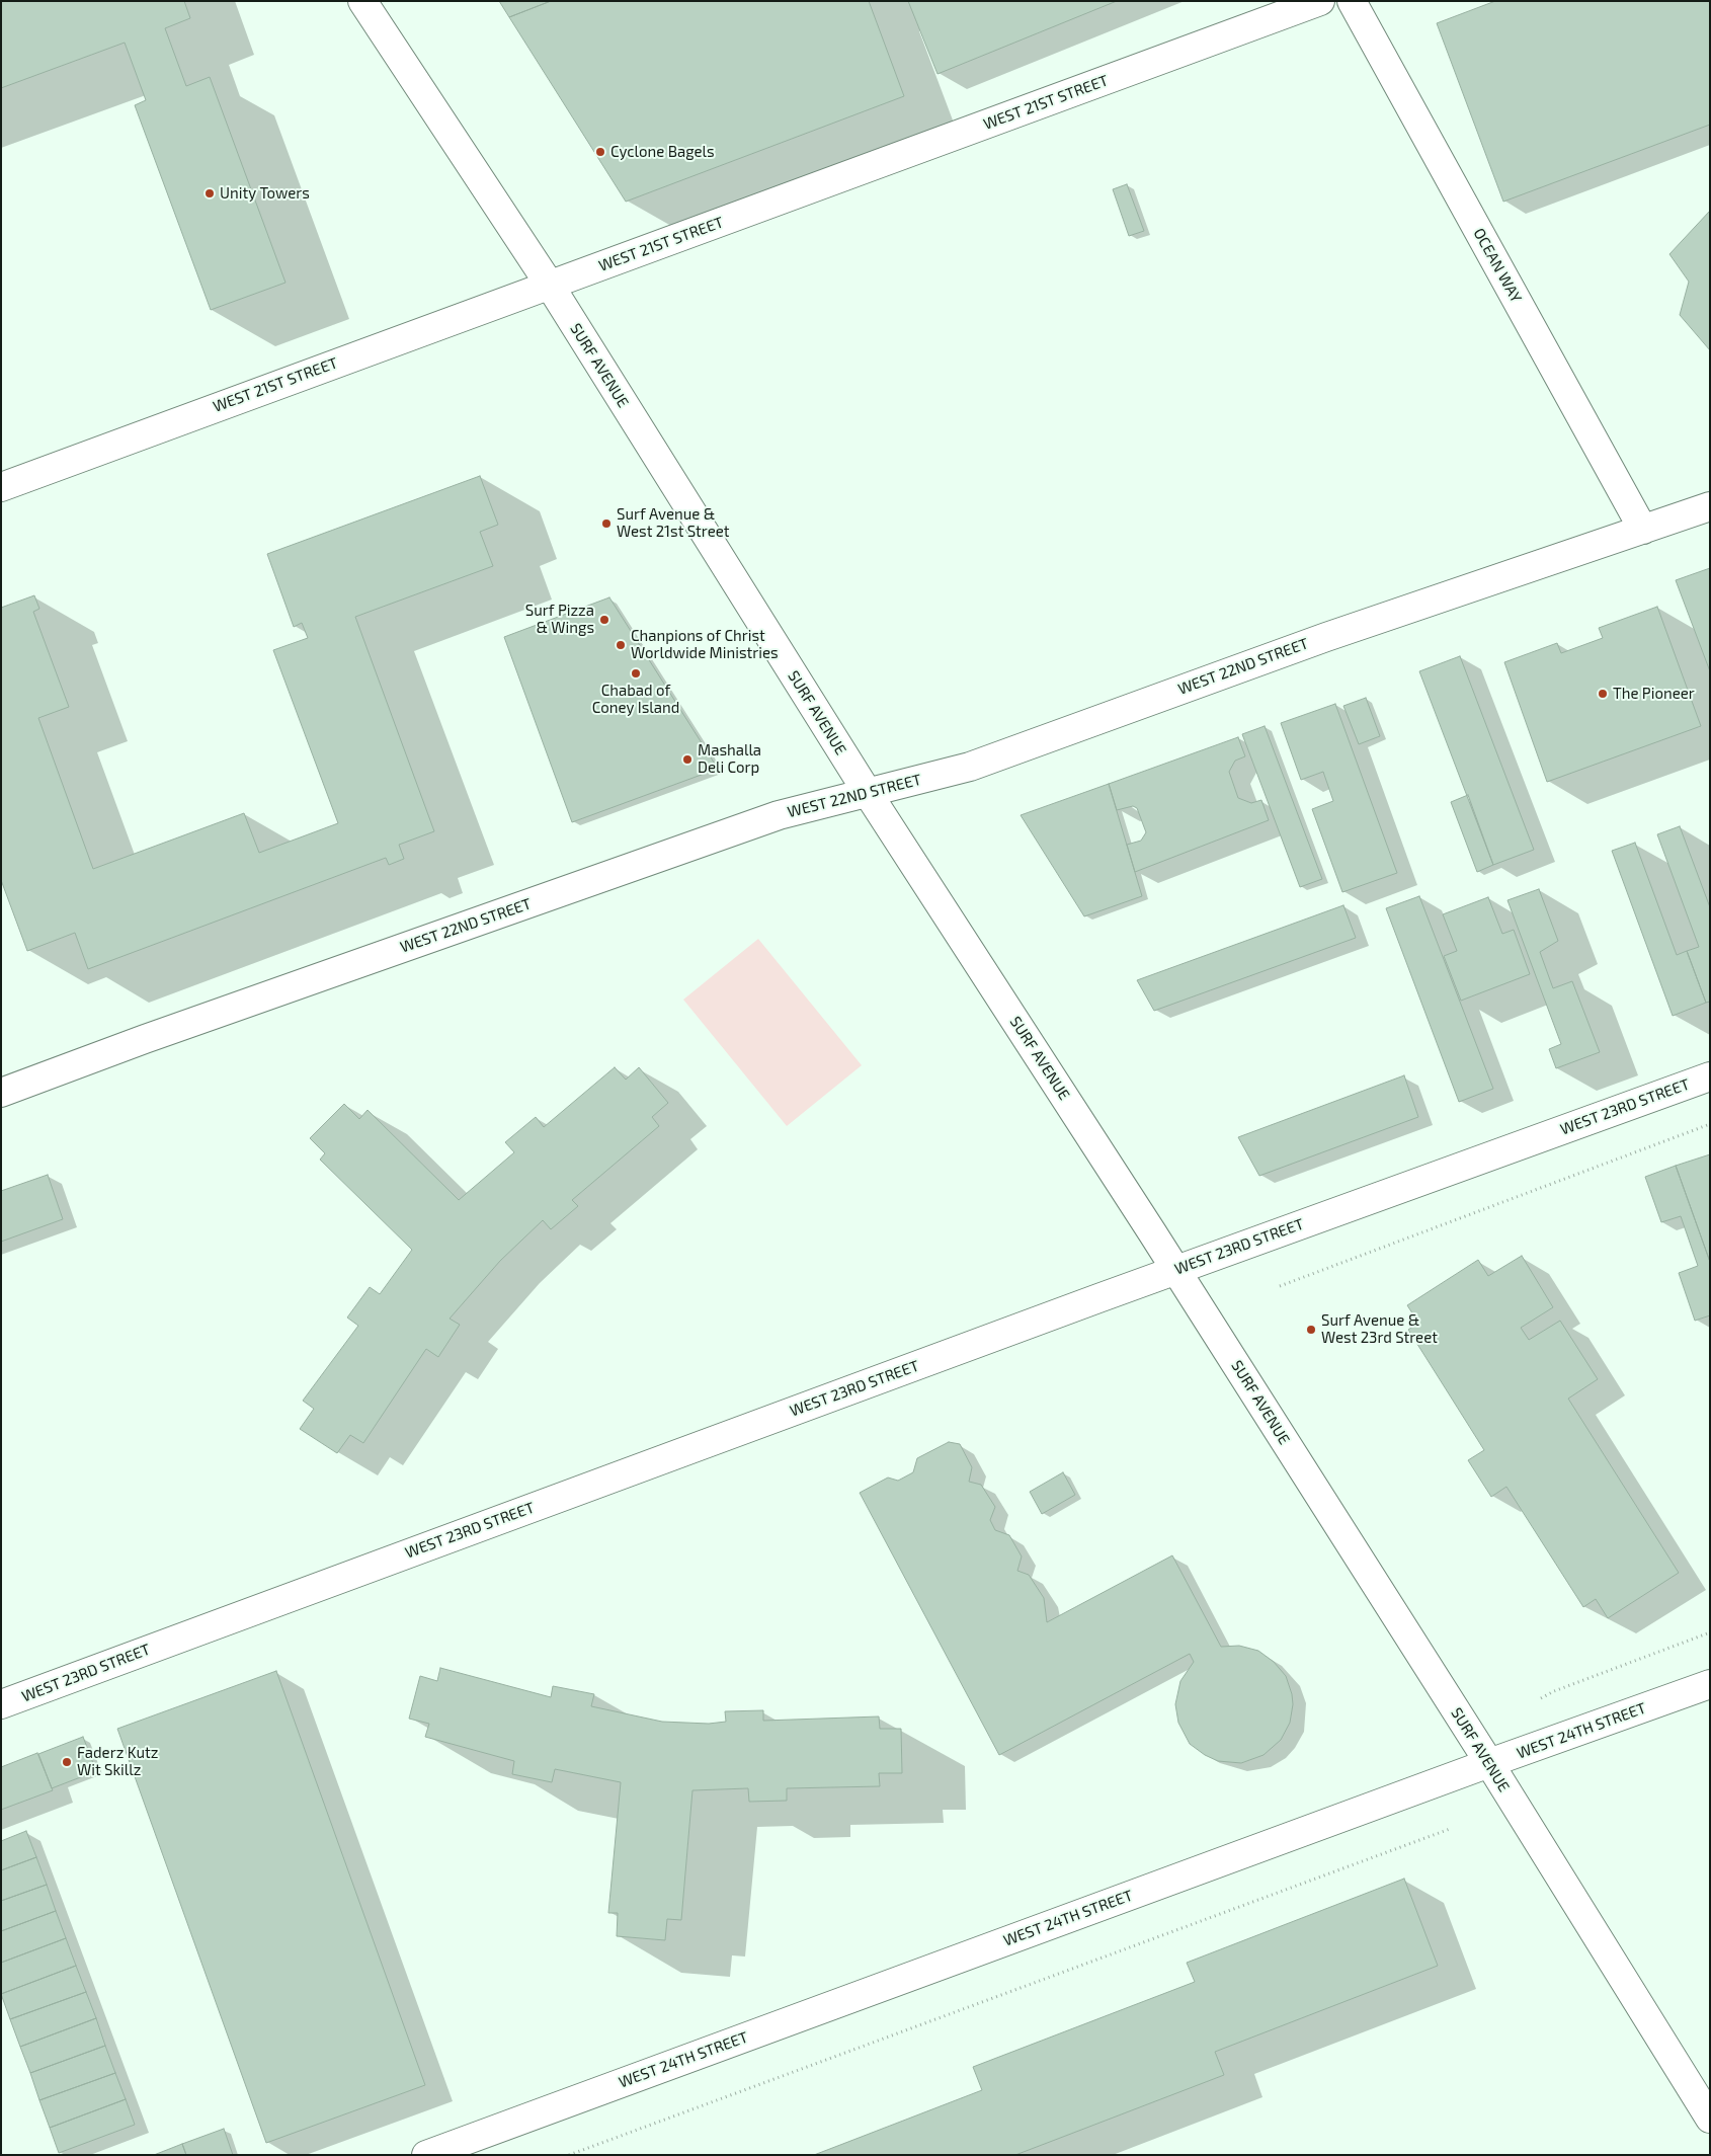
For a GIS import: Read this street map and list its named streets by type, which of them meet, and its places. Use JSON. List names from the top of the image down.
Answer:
{
  "streets": {
    "street": [
      "WEST 21ST STREET",
      "OCEAN WAY",
      "SURF AVENUE",
      "WEST 22ND STREET",
      "WEST 23RD STREET",
      "WEST 24TH STREET"
    ]
  },
  "crossings": [
    ["WEST 21ST STREET", "SURF AVENUE"],
    ["OCEAN WAY", "WEST 22ND STREET"],
    ["SURF AVENUE", "WEST 22ND STREET"],
    ["SURF AVENUE", "WEST 23RD STREET"],
    ["SURF AVENUE", "WEST 24TH STREET"]
  ],
  "places": [
    "Cyclone Bagels",
    "Unity Towers",
    "Surf Avenue & West 21st Street",
    "Surf Pizza & Wings",
    "Chanpions of Christ Worldwide Ministries",
    "Chabad of Coney Island",
    "The Pioneer",
    "Mashalla Deli Corp",
    "Surf Avenue & West 23rd Street",
    "Faderz Kutz Wit Skillz"
  ]
}
